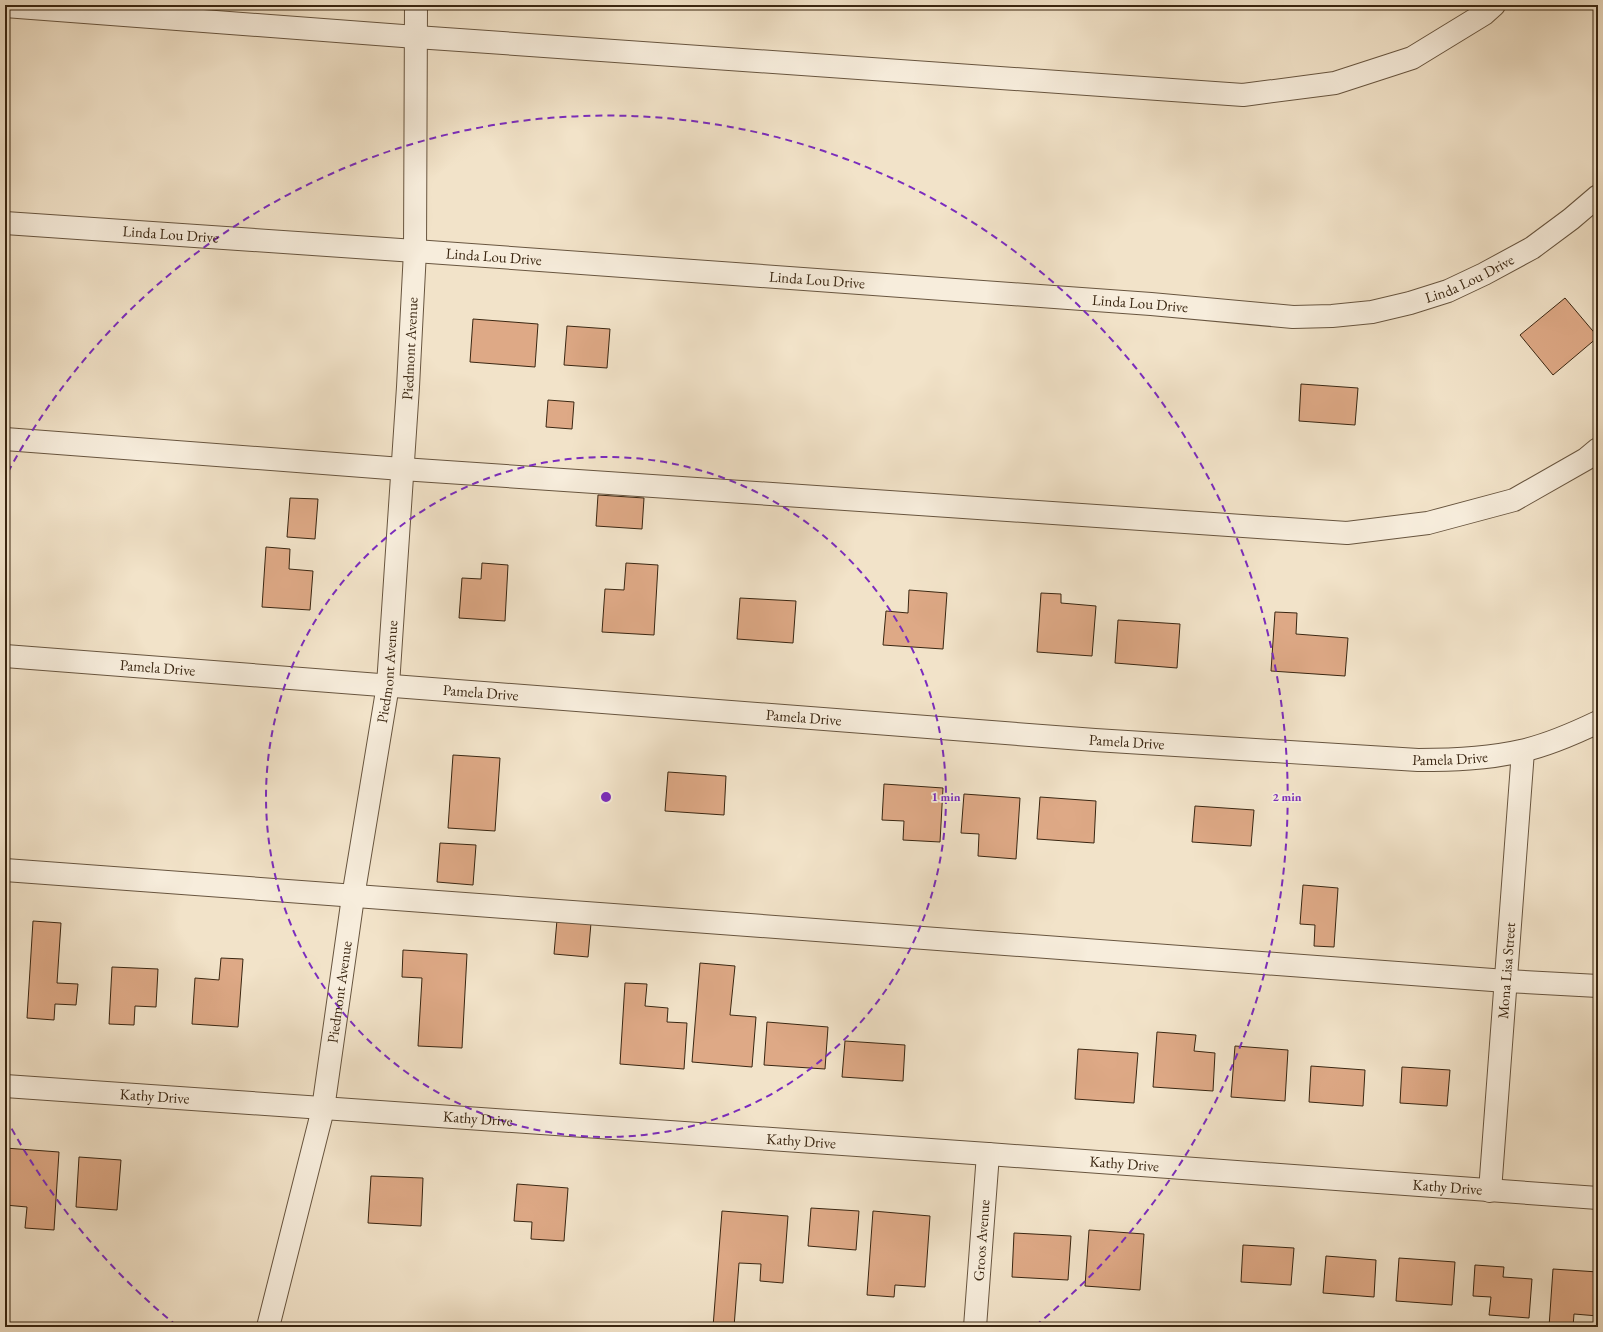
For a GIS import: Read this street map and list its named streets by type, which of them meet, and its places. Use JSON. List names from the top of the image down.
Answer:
{
  "streets": {
    "street": [
      "Linda Lou Drive",
      "Piedmont Avenue",
      "Pamela Drive",
      "Mona Lisa Street",
      "Kathy Drive",
      "Groos Avenue"
    ]
  },
  "crossings": [
    ["Linda Lou Drive", "Piedmont Avenue"],
    ["Piedmont Avenue", "Pamela Drive"],
    ["Piedmont Avenue", "Kathy Drive"],
    ["Pamela Drive", "Mona Lisa Street"],
    ["Mona Lisa Street", "Kathy Drive"],
    ["Kathy Drive", "Groos Avenue"]
  ],
  "rings": ["1 min", "2 min"]
}
